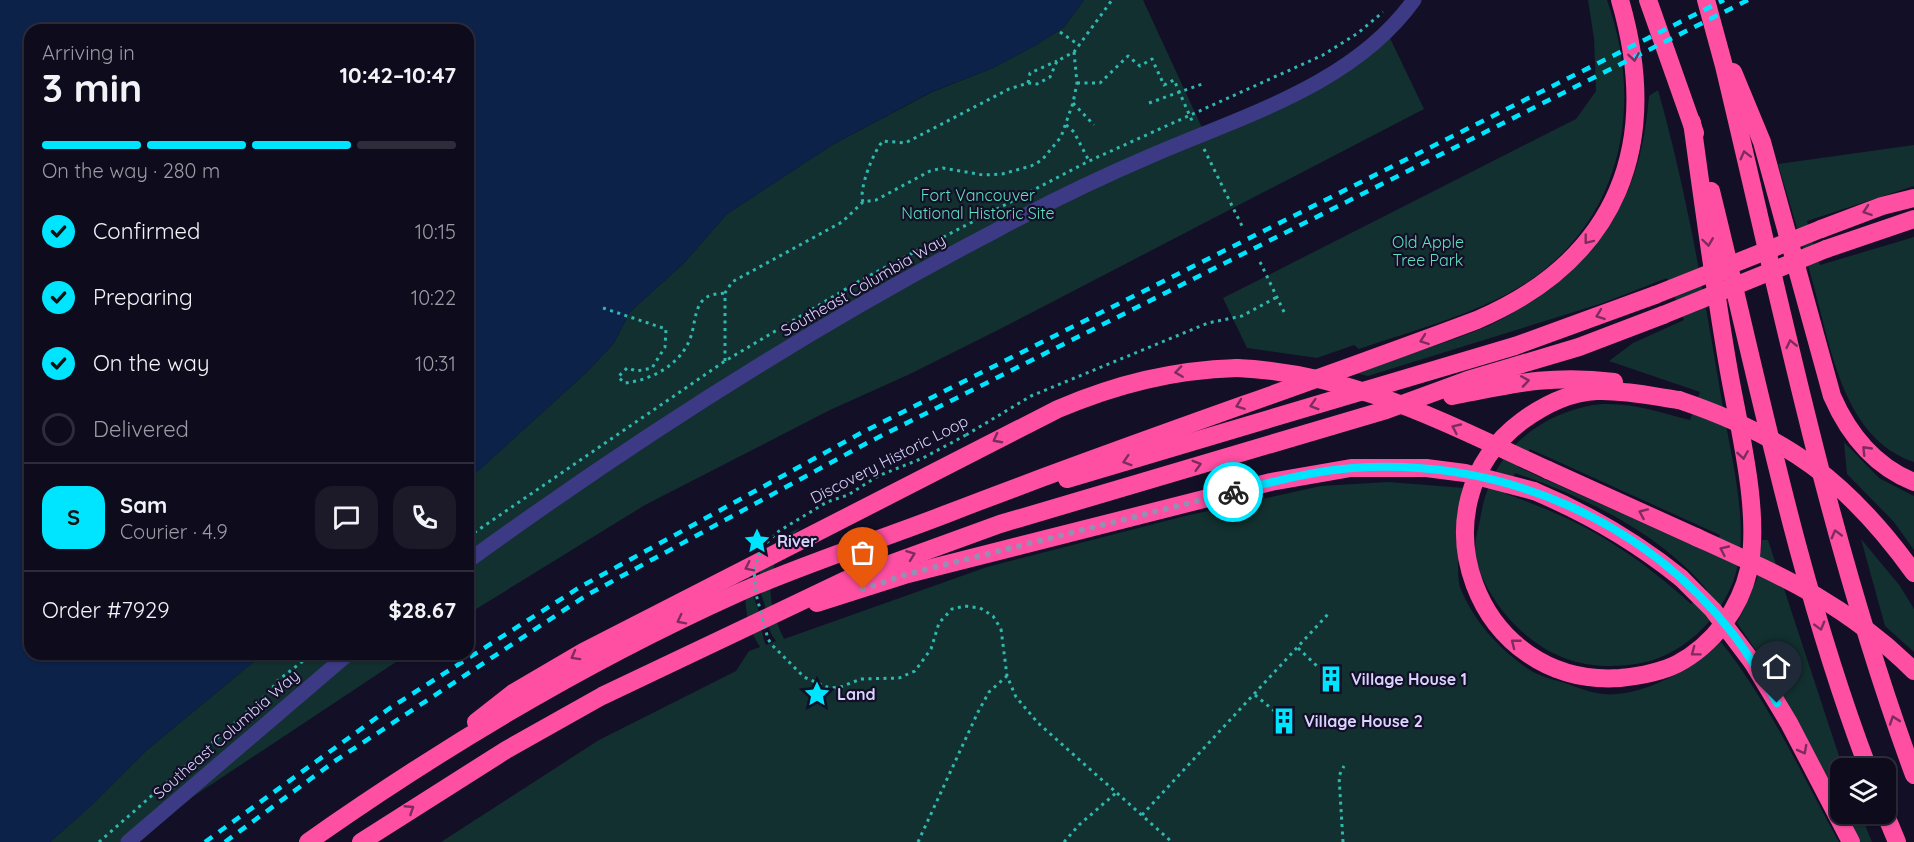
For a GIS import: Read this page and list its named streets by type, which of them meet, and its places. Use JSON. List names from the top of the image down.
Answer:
{
  "streets": {
    "street": ["Southeast Columbia Way"],
    "path": ["Discovery Historic Loop"]
  },
  "parks": ["Fort Vancouver National Historic Site", "Old Apple Tree Park"],
  "places": {
    "place": ["River", "Land"],
    "building": ["Village House 1", "Village House 2"]
  },
  "page": {
    "heading": ["3 min", "Arriving in", "10:42–10:47"],
    "panel": [
      "Sam",
      "Courier · 4.9",
      "Order #7929",
      "$28.67"
    ],
    "bar": "On the way · 280 m",
    "list": [
      ["Confirmed", "10:15"],
      ["Preparing", "10:22"],
      ["On the way", "10:31"],
      "Delivered"
    ],
    "round": "S"
  }
}
